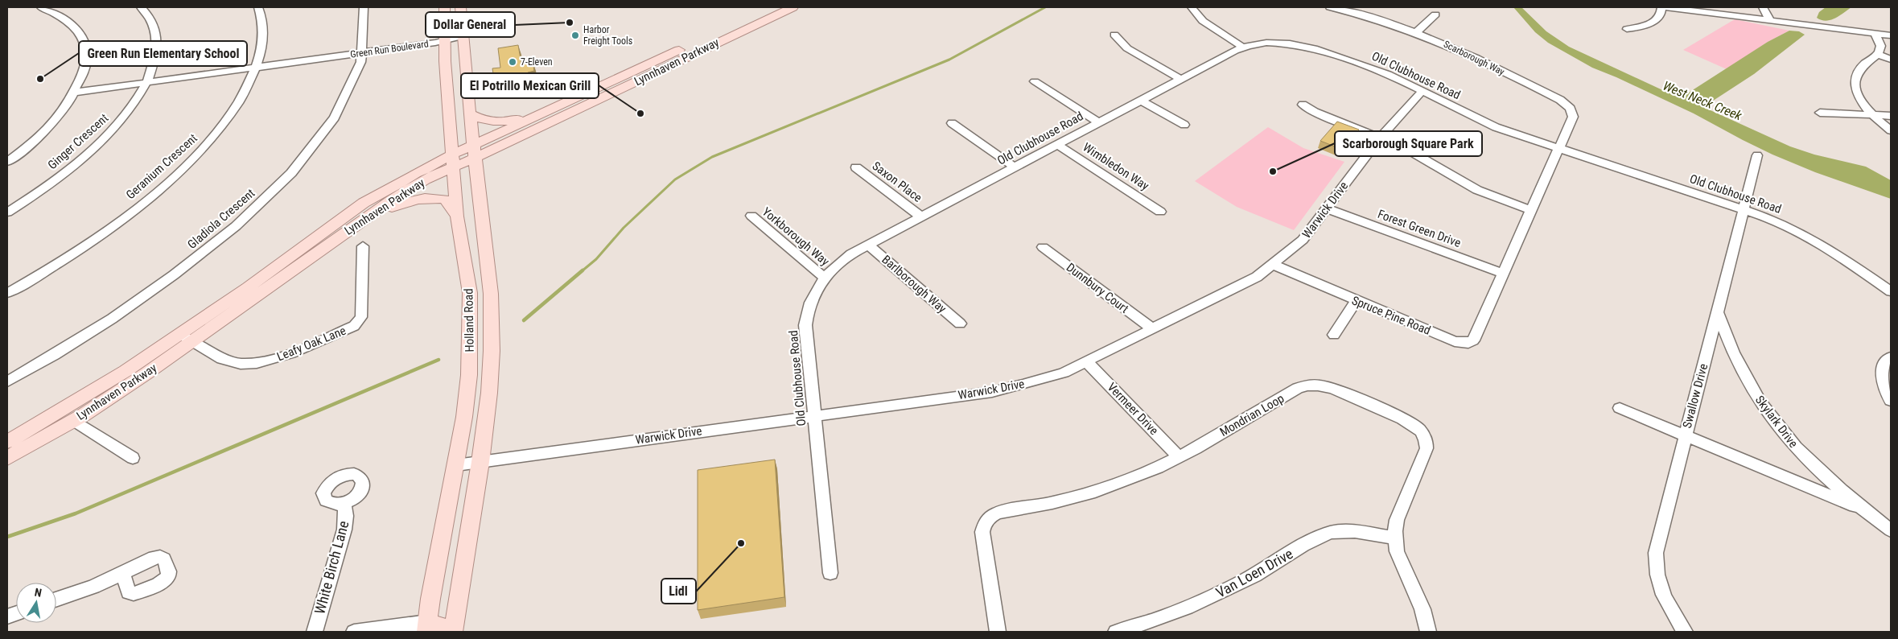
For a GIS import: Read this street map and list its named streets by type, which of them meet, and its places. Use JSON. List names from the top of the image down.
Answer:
{
  "streets": {
    "main road": ["Lynnhaven Parkway", "Holland Road"],
    "street": [
      "Green Run Boulevard",
      "Scarborough Way",
      "Old Clubhouse Road",
      "Ginger Crescent",
      "Geranium Crescent",
      "Wimbledon Way",
      "Saxon Place",
      "Warwick Drive",
      "Gladiola Crescent",
      "Forest Green Drive",
      "Yorkborough Way",
      "Barlborough Way",
      "Dunnbury Court",
      "Spruce Pine Road",
      "Leafy Oak Lane",
      "Swallow Drive",
      "Vermeer Drive",
      "Mondrian Loop",
      "Skylark Drive",
      "White Birch Lane",
      "Van Loen Drive"
    ]
  },
  "crossings": [
    ["Green Run Boulevard", "Ginger Crescent"],
    ["Green Run Boulevard", "Geranium Crescent"],
    ["Green Run Boulevard", "Gladiola Crescent"],
    ["Green Run Boulevard", "Holland Road"],
    ["Scarborough Way", "Old Clubhouse Road"],
    ["Lynnhaven Parkway", "Holland Road"],
    ["Lynnhaven Parkway", "Leafy Oak Lane"],
    ["Old Clubhouse Road", "Wimbledon Way"],
    ["Old Clubhouse Road", "Saxon Place"],
    ["Old Clubhouse Road", "Warwick Drive"],
    ["Old Clubhouse Road", "Yorkborough Way"],
    ["Old Clubhouse Road", "Barlborough Way"],
    ["Old Clubhouse Road", "Swallow Drive"],
    ["Warwick Drive", "Forest Green Drive"],
    ["Warwick Drive", "Dunnbury Court"],
    ["Warwick Drive", "Spruce Pine Road"],
    ["Warwick Drive", "Holland Road"],
    ["Warwick Drive", "Vermeer Drive"],
    ["Forest Green Drive", "Spruce Pine Road"],
    ["Swallow Drive", "Skylark Drive"],
    ["Vermeer Drive", "Mondrian Loop"],
    ["Mondrian Loop", "Van Loen Drive"]
  ],
  "water": ["West Neck Creek"],
  "places": [
    "Dollar General",
    "Harbor Freight Tools",
    "7-Eleven",
    "Green Run Elementary School",
    "El Potrillo Mexican Grill",
    "Scarborough Square Park",
    "Lidl"
  ],
  "north": "top"
}
